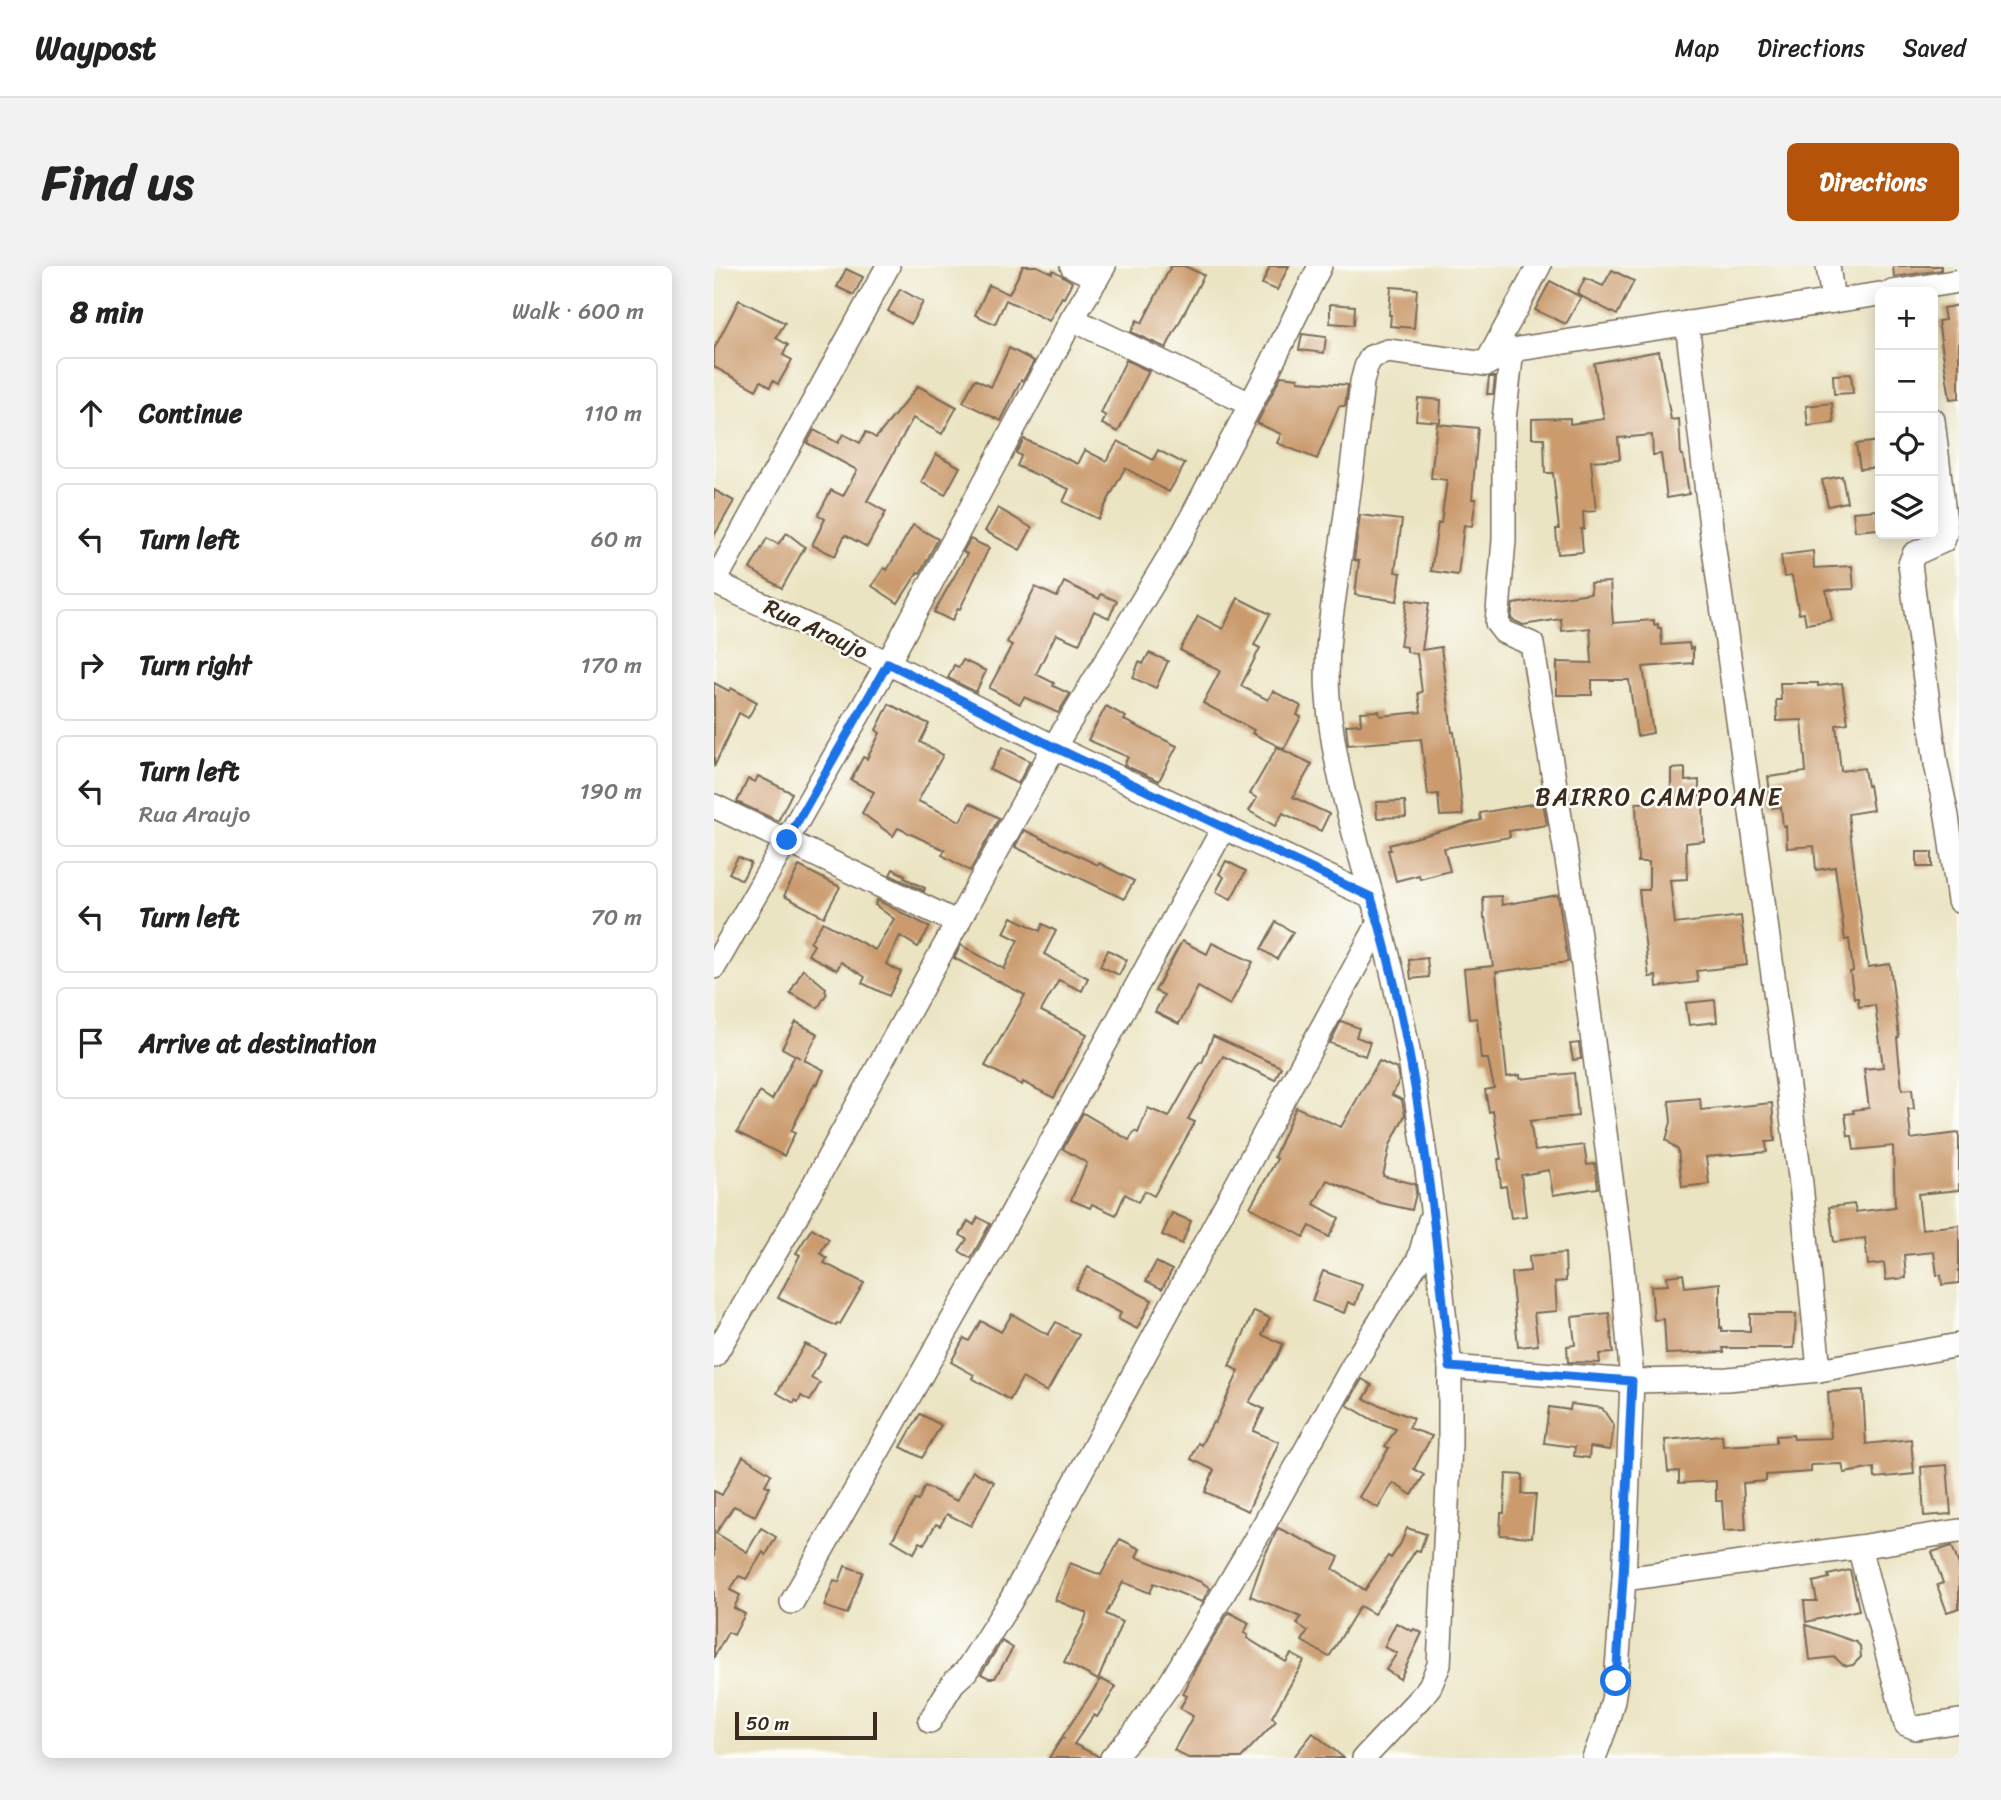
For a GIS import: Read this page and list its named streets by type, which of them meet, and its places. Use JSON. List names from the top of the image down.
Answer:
{
  "streets": {
    "street": ["Rua Araujo"]
  },
  "districts": ["BAIRRO CAMPOANE"],
  "scale_bar": "50 m",
  "page": {
    "header": "Waypost",
    "nav": ["Map", "Directions", "Saved"],
    "title": "Find us",
    "buttons": "Directions",
    "heading": ["8 min", "Walk · 600 m"],
    "map_buttons": ["+", "−"],
    "list": [
      ["Continue", "110 m"],
      ["Turn left", "60 m"],
      ["Turn right", "170 m"],
      ["Turn left", "Rua Araujo", "190 m"],
      ["Turn left", "70 m"],
      "Arrive at destination"
    ],
    "scale": "50 m"
  }
}
